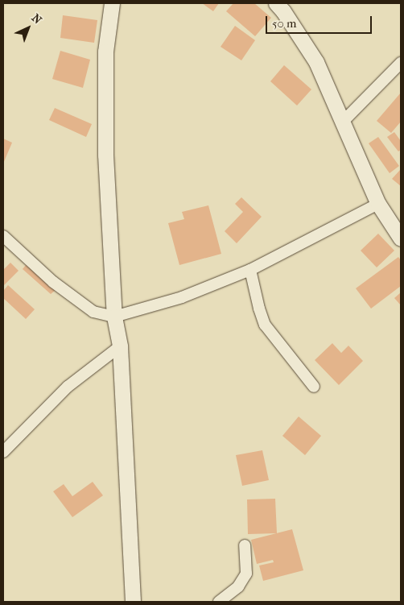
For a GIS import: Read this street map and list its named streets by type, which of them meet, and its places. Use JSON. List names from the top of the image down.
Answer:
{
  "scale_bar": "50 m",
  "north": "top right"
}
